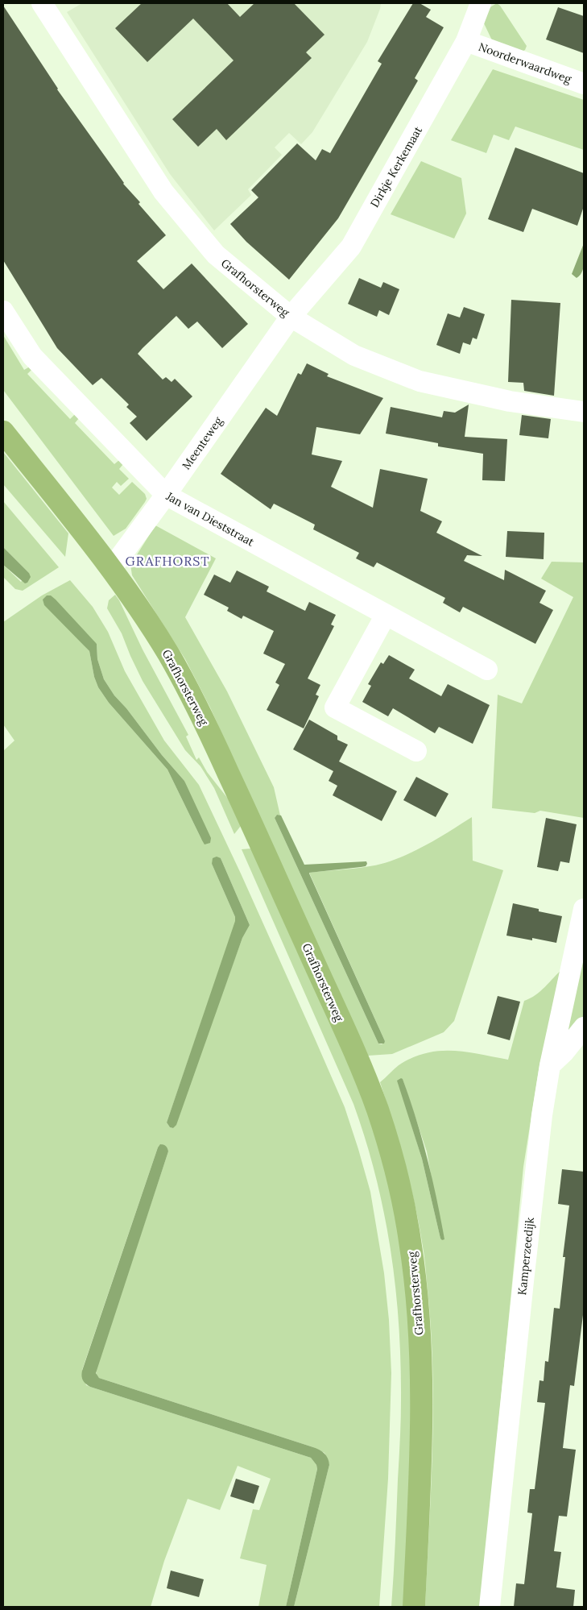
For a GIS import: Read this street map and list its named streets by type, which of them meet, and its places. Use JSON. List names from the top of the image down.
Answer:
{
  "streets": {
    "main road": ["Grafhorsterweg"],
    "street": [
      "Noorderwaardweg",
      "Dirkje Kerkemaat",
      "Meenteweg",
      "Jan van Dieststraat",
      "Kamperzeedijk"
    ]
  },
  "crossings": [
    ["Noorderwaardweg", "Dirkje Kerkemaat"],
    ["Dirkje Kerkemaat", "Grafhorsterweg"],
    ["Dirkje Kerkemaat", "Meenteweg"],
    ["Grafhorsterweg", "Meenteweg"],
    ["Meenteweg", "Jan van Dieststraat"]
  ],
  "districts": ["GRAFHORST"]
}
